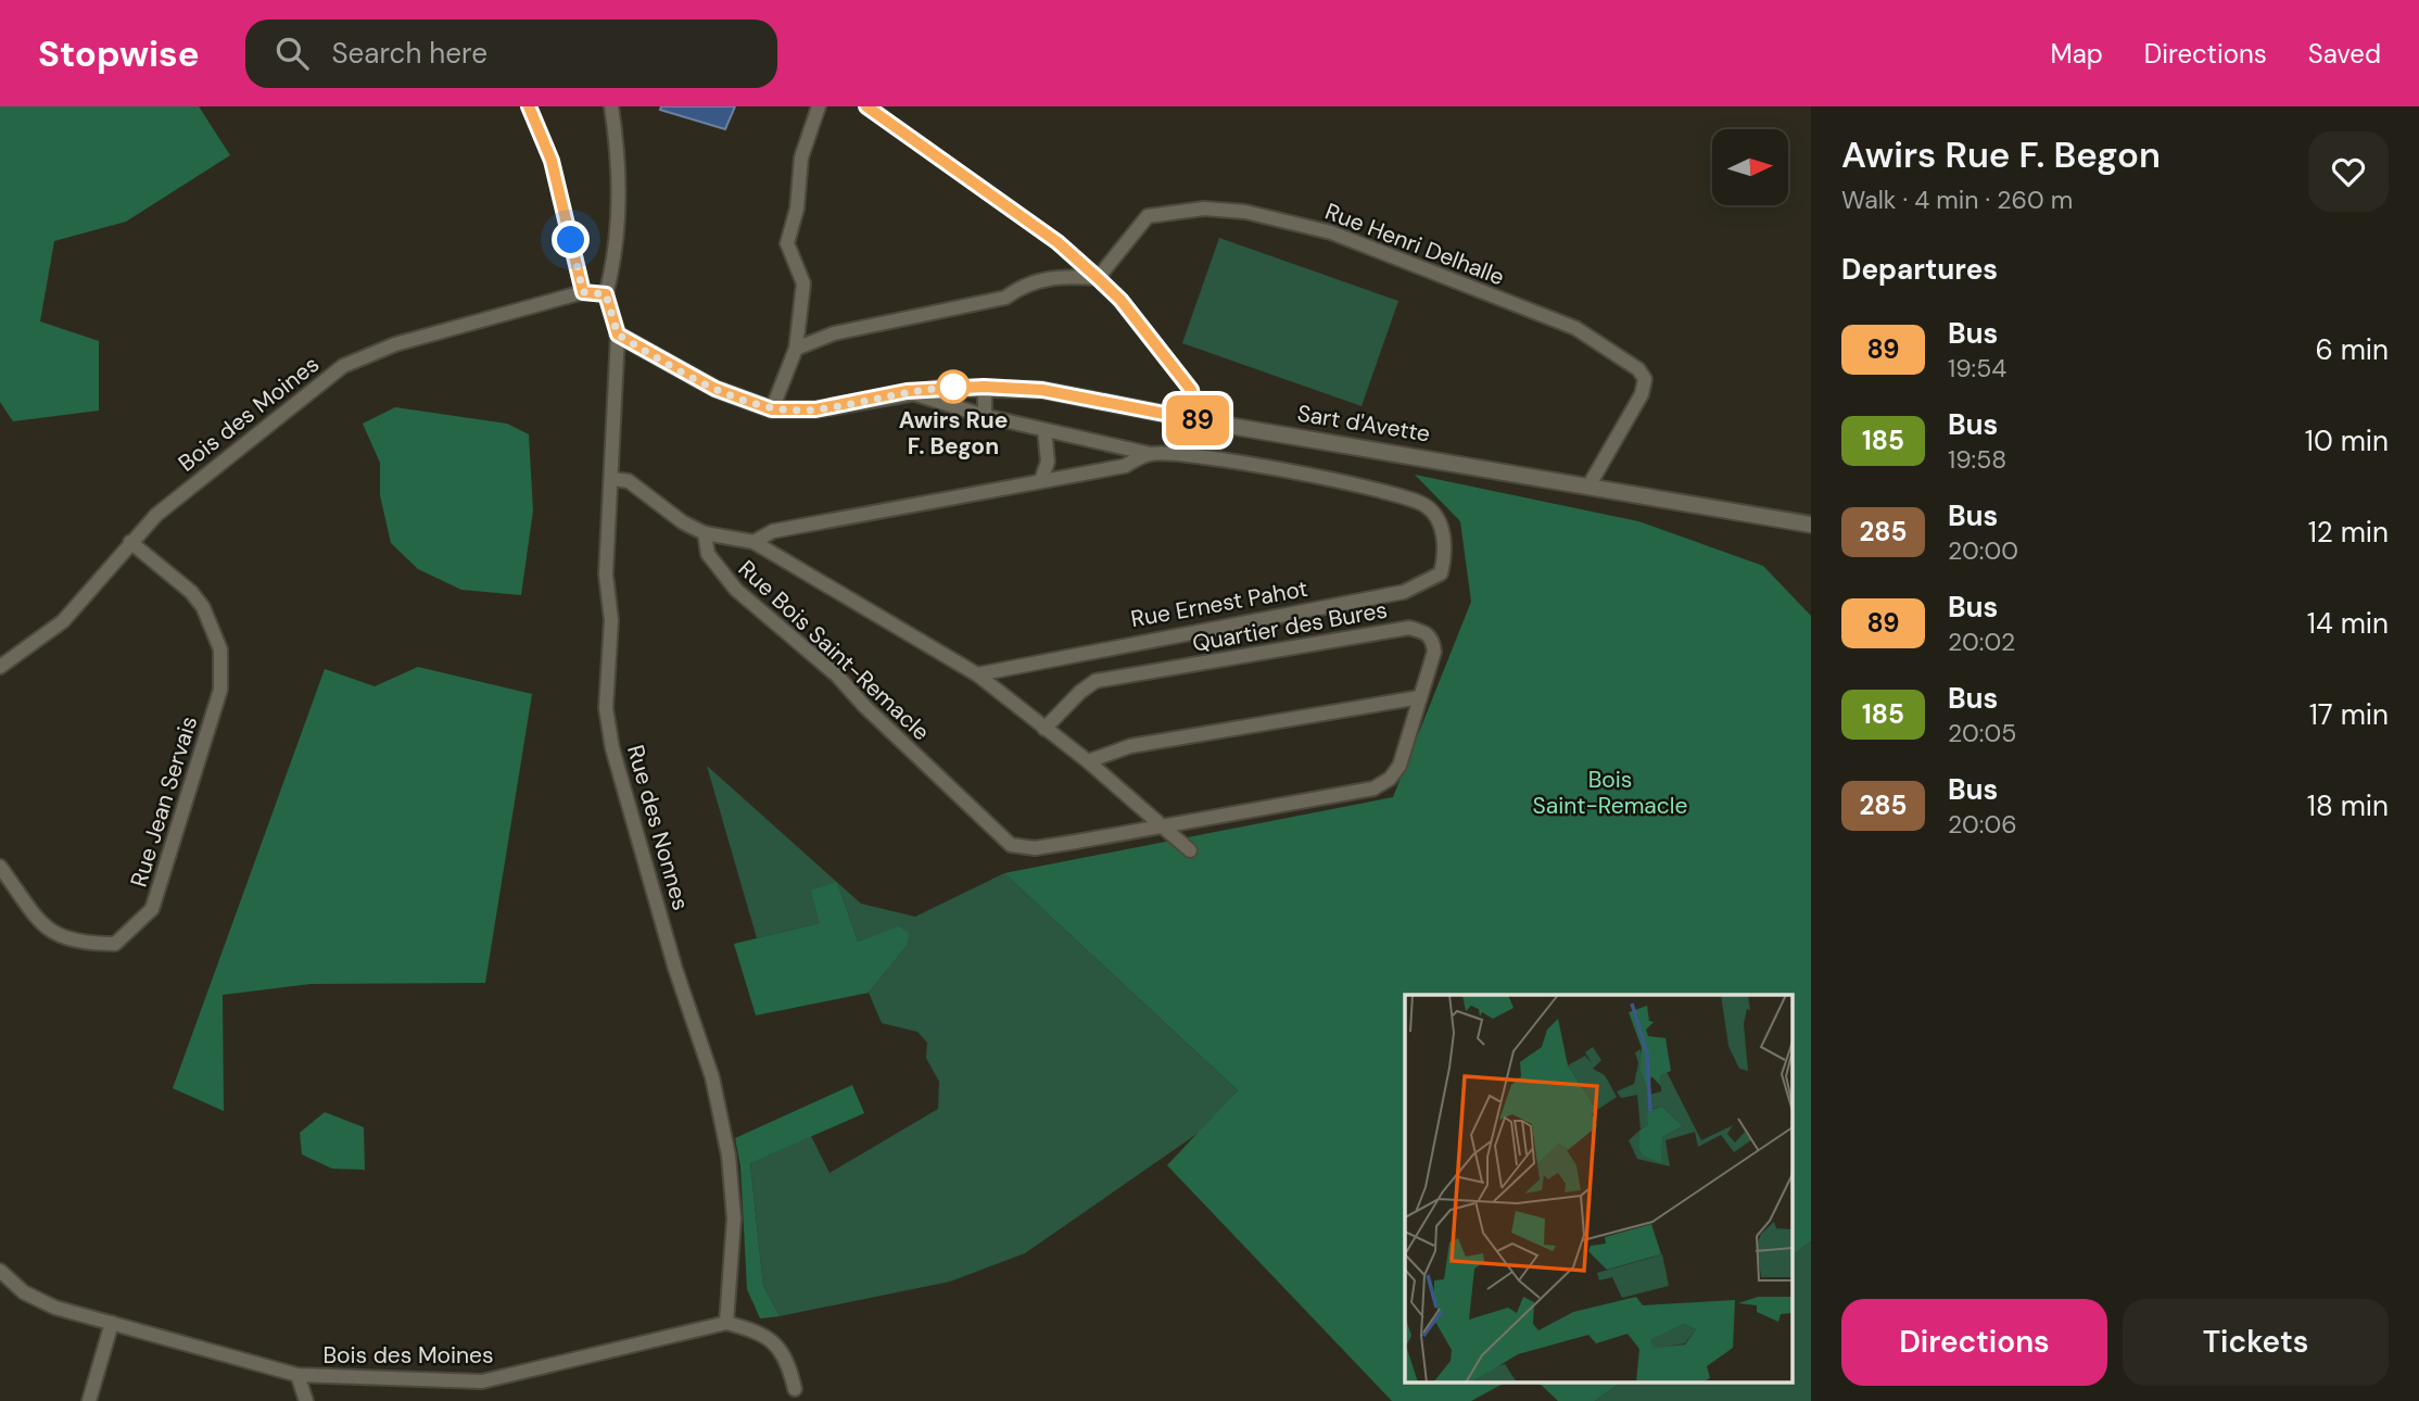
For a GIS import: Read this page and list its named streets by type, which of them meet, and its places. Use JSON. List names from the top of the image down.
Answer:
{
  "streets": {
    "street": [
      "Rue Henri Delhalle",
      "Bois des Moines",
      "Sart d'Avette",
      "Rue Ernest Pahot",
      "Quartier des Bures",
      "Rue Bois Saint-Remacle",
      "Rue Jean Servais",
      "Rue des Nonnes"
    ]
  },
  "crossings": [
    ["Rue Henri Delhalle", "Sart d'Avette"],
    ["Bois des Moines", "Rue Jean Servais"],
    ["Bois des Moines", "Rue des Nonnes"],
    ["Sart d'Avette", "Rue Ernest Pahot"],
    ["Sart d'Avette", "Rue des Nonnes"]
  ],
  "parks": ["Bois Saint-Remacle"],
  "places": ["Awirs Rue F. Begon"],
  "lines": ["bus line 89"],
  "north": "right",
  "page": {
    "header": "Stopwise",
    "search": "Search here",
    "nav": ["Map", "Directions", "Saved"],
    "on_map": "89",
    "heading": [
      ["Awirs Rue F. Begon", "Walk · 4 min · 260 m"],
      "Departures"
    ],
    "list": [
      {
        "mark": "89",
        "name": "Bus",
        "note": "19:54",
        "value": "6 min"
      },
      {
        "mark": "185",
        "name": "Bus",
        "note": "19:58",
        "value": "10 min"
      },
      {
        "mark": "285",
        "name": "Bus",
        "note": "20:00",
        "value": "12 min"
      },
      {
        "mark": "89",
        "name": "Bus",
        "note": "20:02",
        "value": "14 min"
      },
      {
        "mark": "185",
        "name": "Bus",
        "note": "20:05",
        "value": "17 min"
      },
      {
        "mark": "285",
        "name": "Bus",
        "note": "20:06",
        "value": "18 min"
      }
    ],
    "buttons": ["Directions", "Tickets"]
  }
}
